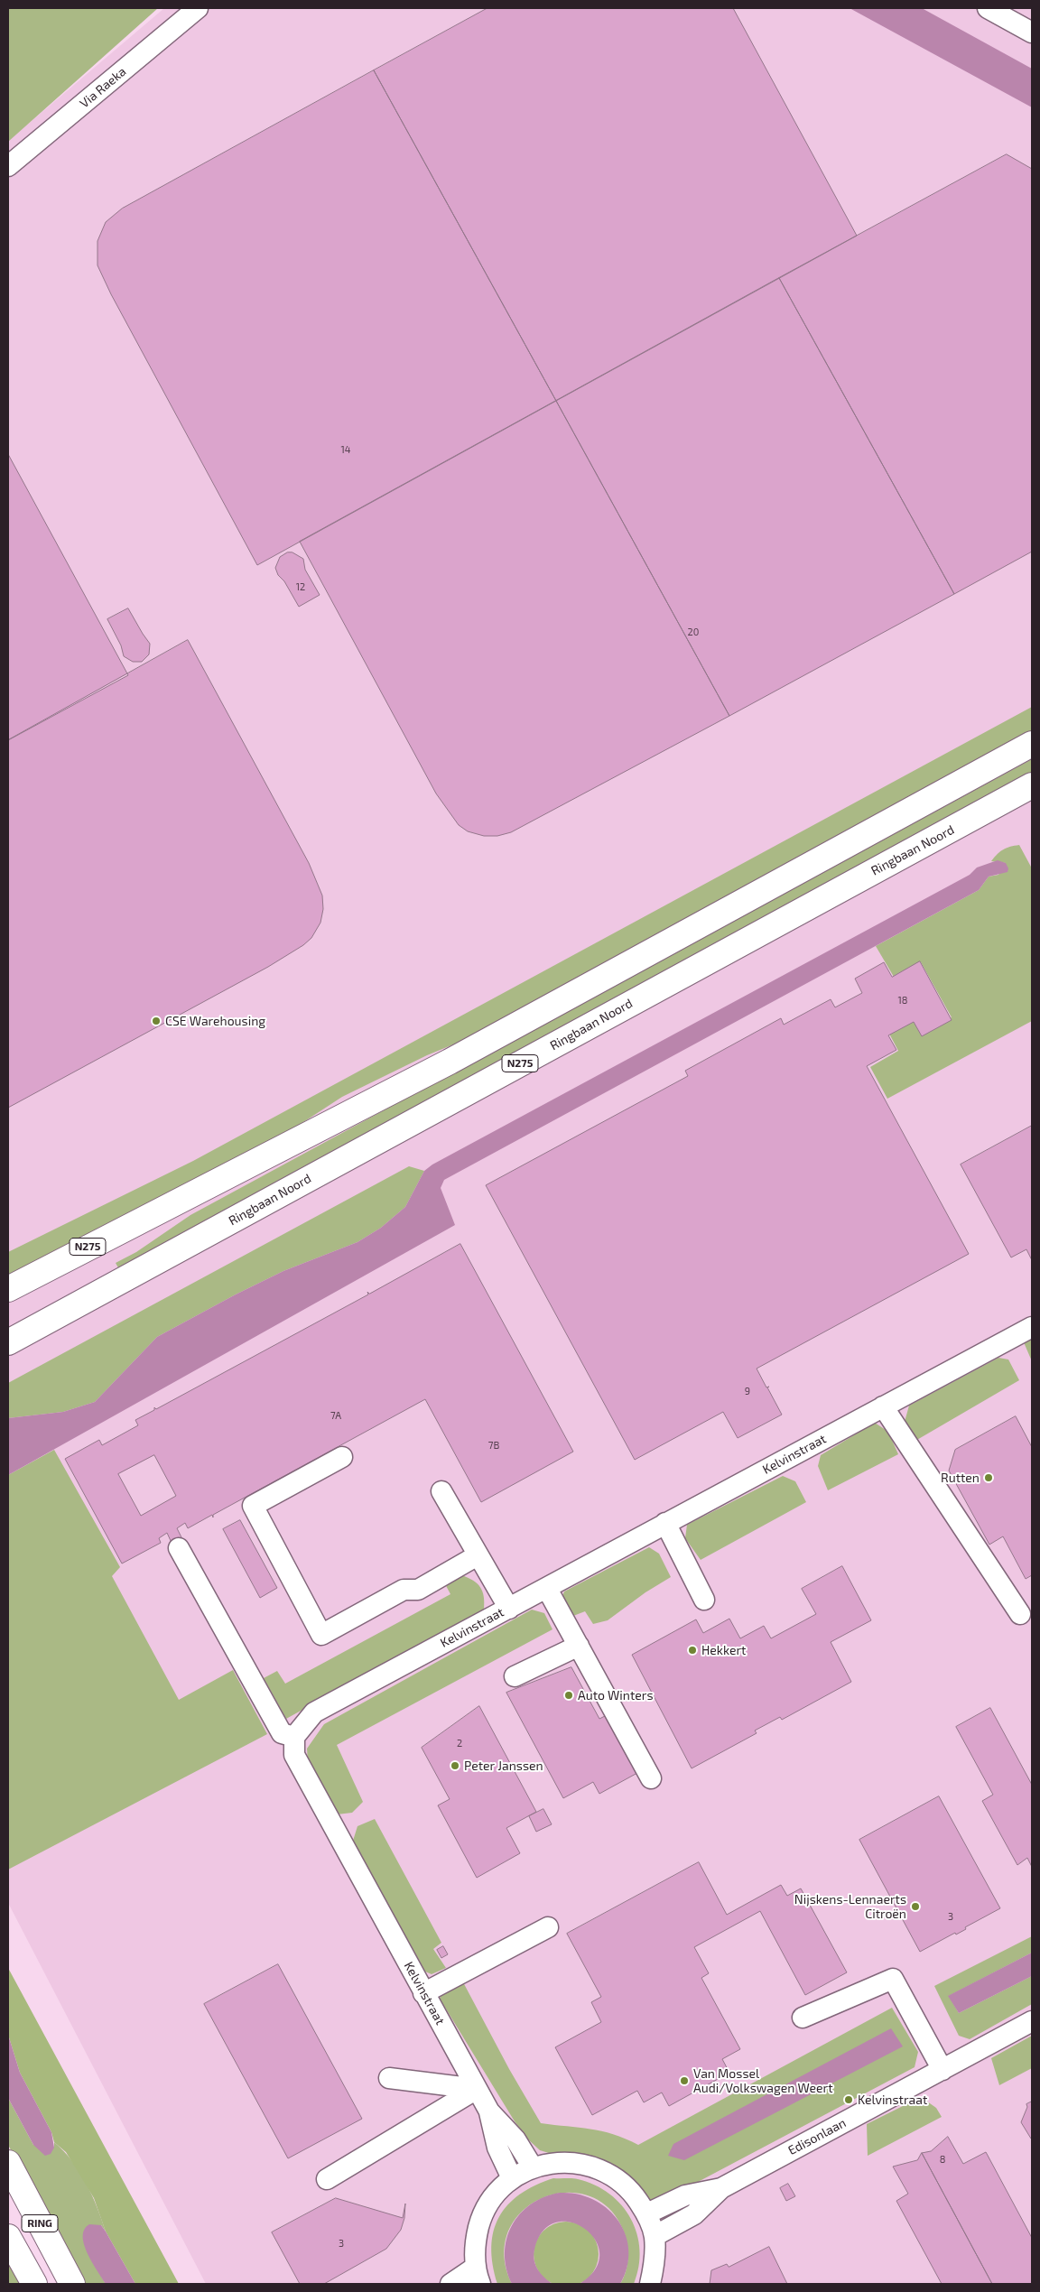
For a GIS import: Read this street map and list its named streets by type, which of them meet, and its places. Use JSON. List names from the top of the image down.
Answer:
{
  "streets": {
    "main road": ["Ringbaan Noord", "N275", "RING"],
    "street": ["Via Raeka", "Kelvinstraat", "Edisonlaan"]
  },
  "places": [
    "CSE Warehousing",
    "Rutten",
    "Hekkert",
    "Auto Winters",
    "Peter Janssen",
    "Nijskens-Lennaerts Citroën",
    "Van Mossel Audi/Volkswagen Weert",
    "Kelvinstraat"
  ],
  "house_numbers": [
    "14",
    "12",
    "20",
    "18",
    "9",
    "7A",
    "7B",
    "2",
    "3",
    "8",
    "3"
  ]
}
